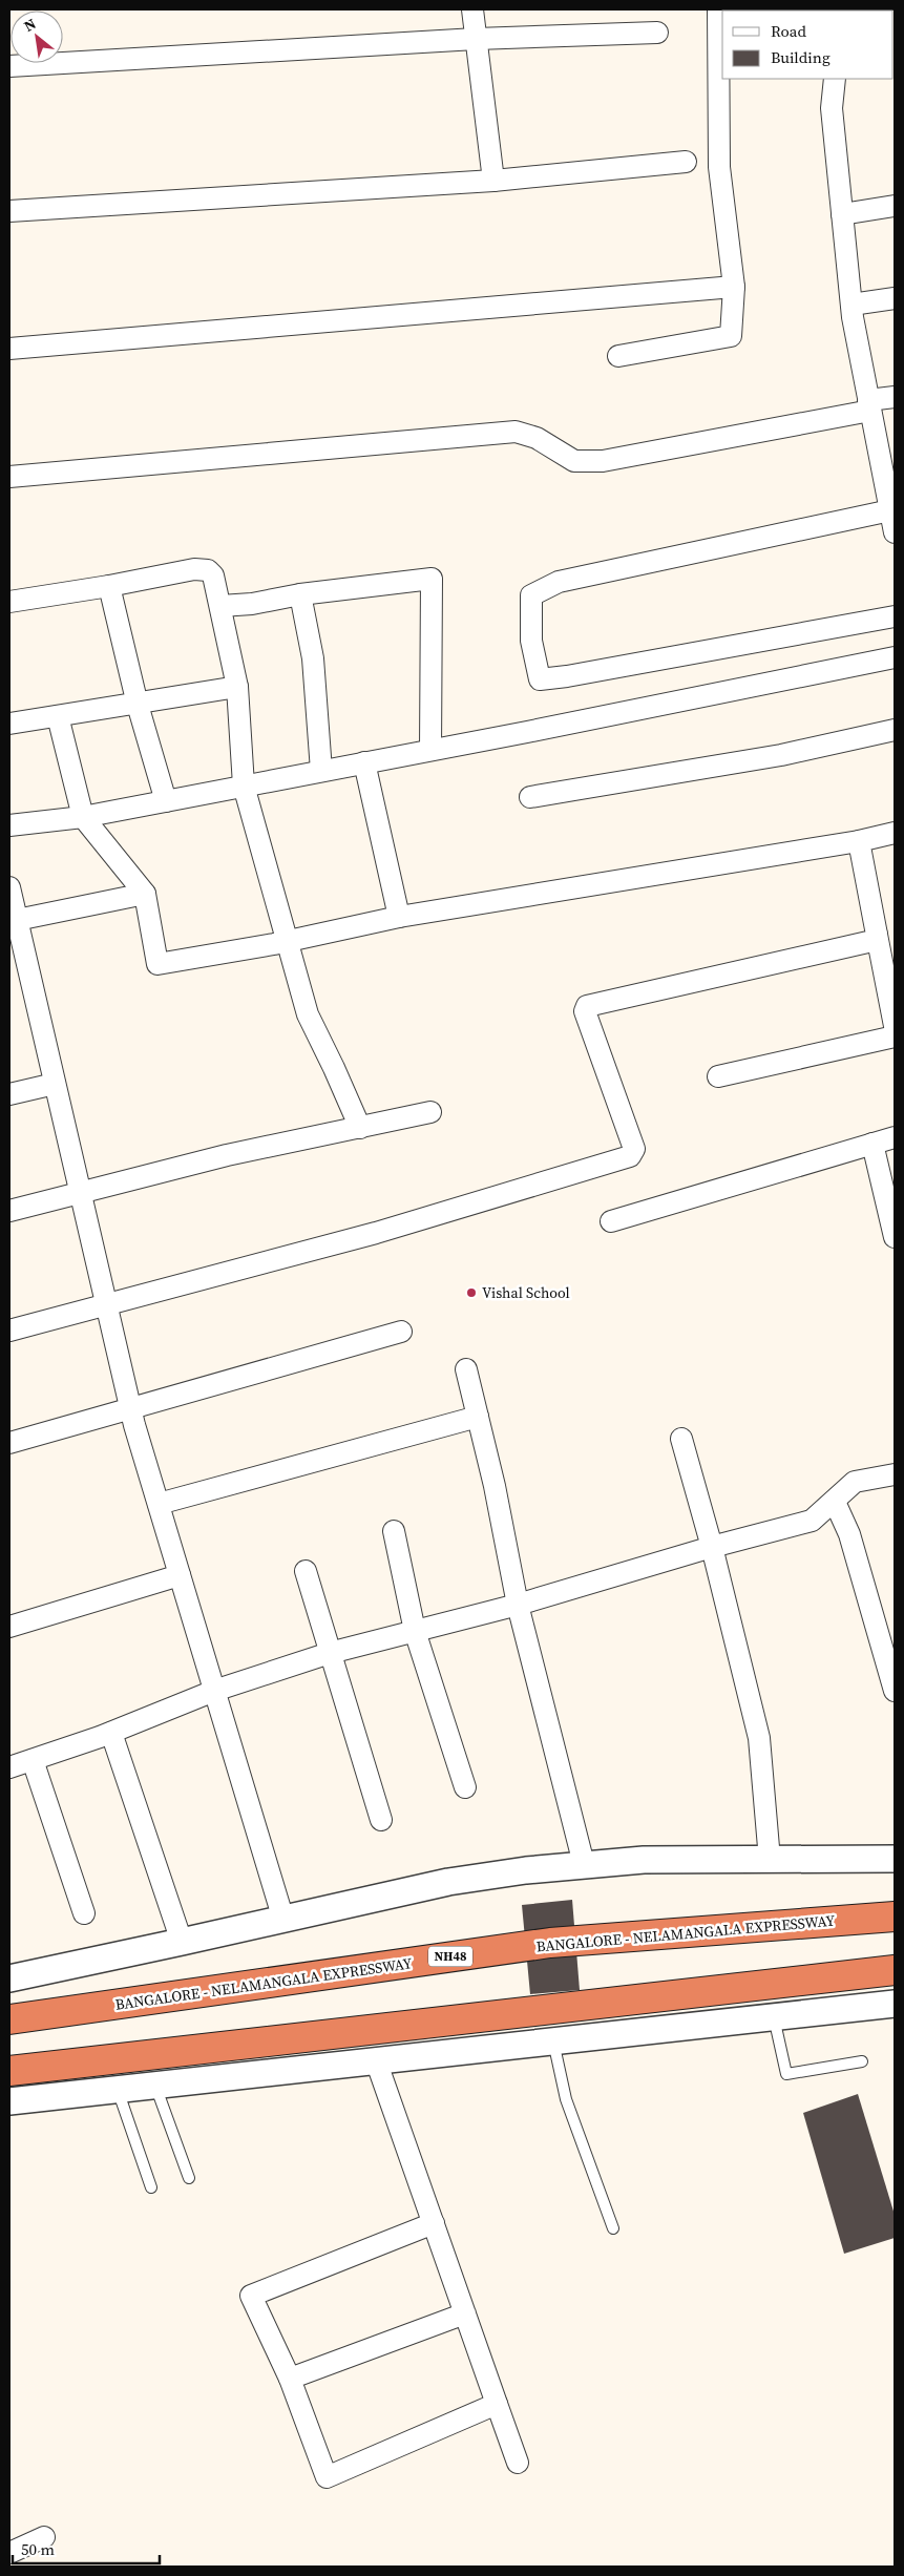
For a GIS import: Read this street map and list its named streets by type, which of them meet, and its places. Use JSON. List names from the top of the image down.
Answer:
{
  "streets": {
    "highway": ["BANGALORE - NELAMANGALA EXPRESSWAY", "NH48"]
  },
  "places": ["Vishal School"],
  "legend": ["Road", "Building"],
  "scale_bar": "50 m",
  "north": "top left"
}
